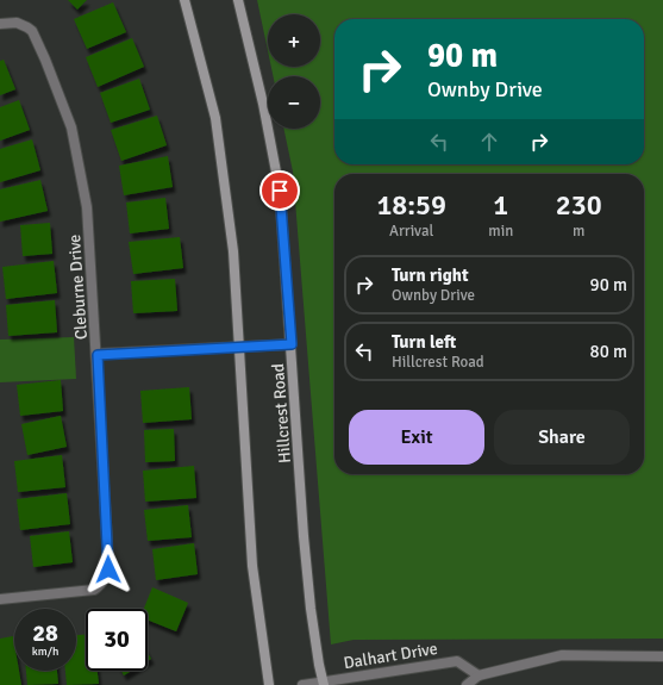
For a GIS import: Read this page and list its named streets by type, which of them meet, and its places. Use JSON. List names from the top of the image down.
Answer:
{
  "streets": {
    "main road": ["Hillcrest Road"],
    "street": ["Cleburne Drive", "Dalhart Drive"]
  },
  "crossings": [
    ["Hillcrest Road", "Dalhart Drive"]
  ],
  "page": {
    "map_buttons": ["+", "−"],
    "turn": ["90 m", "Ownby Drive"],
    "eta": [
      "18:59",
      "Arrival",
      "1",
      "min",
      "230",
      "m"
    ],
    "list": [
      {
        "name": "Turn right",
        "note": "Ownby Drive",
        "value": "90 m"
      },
      {
        "name": "Turn left",
        "note": "Hillcrest Road",
        "value": "80 m"
      }
    ],
    "buttons": ["Exit", "Share"],
    "speed": "28 km/h",
    "limit": "30"
  }
}
